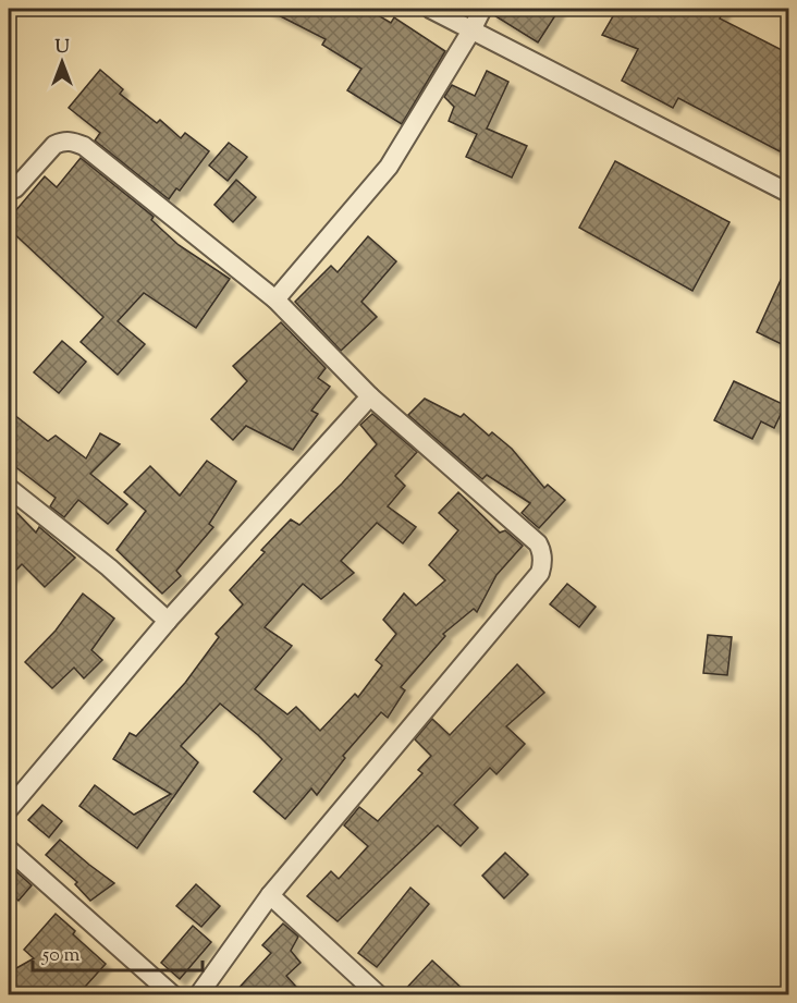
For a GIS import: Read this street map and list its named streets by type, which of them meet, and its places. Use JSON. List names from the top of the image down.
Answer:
{
  "scale_bar": "50 m",
  "north": "top"
}
